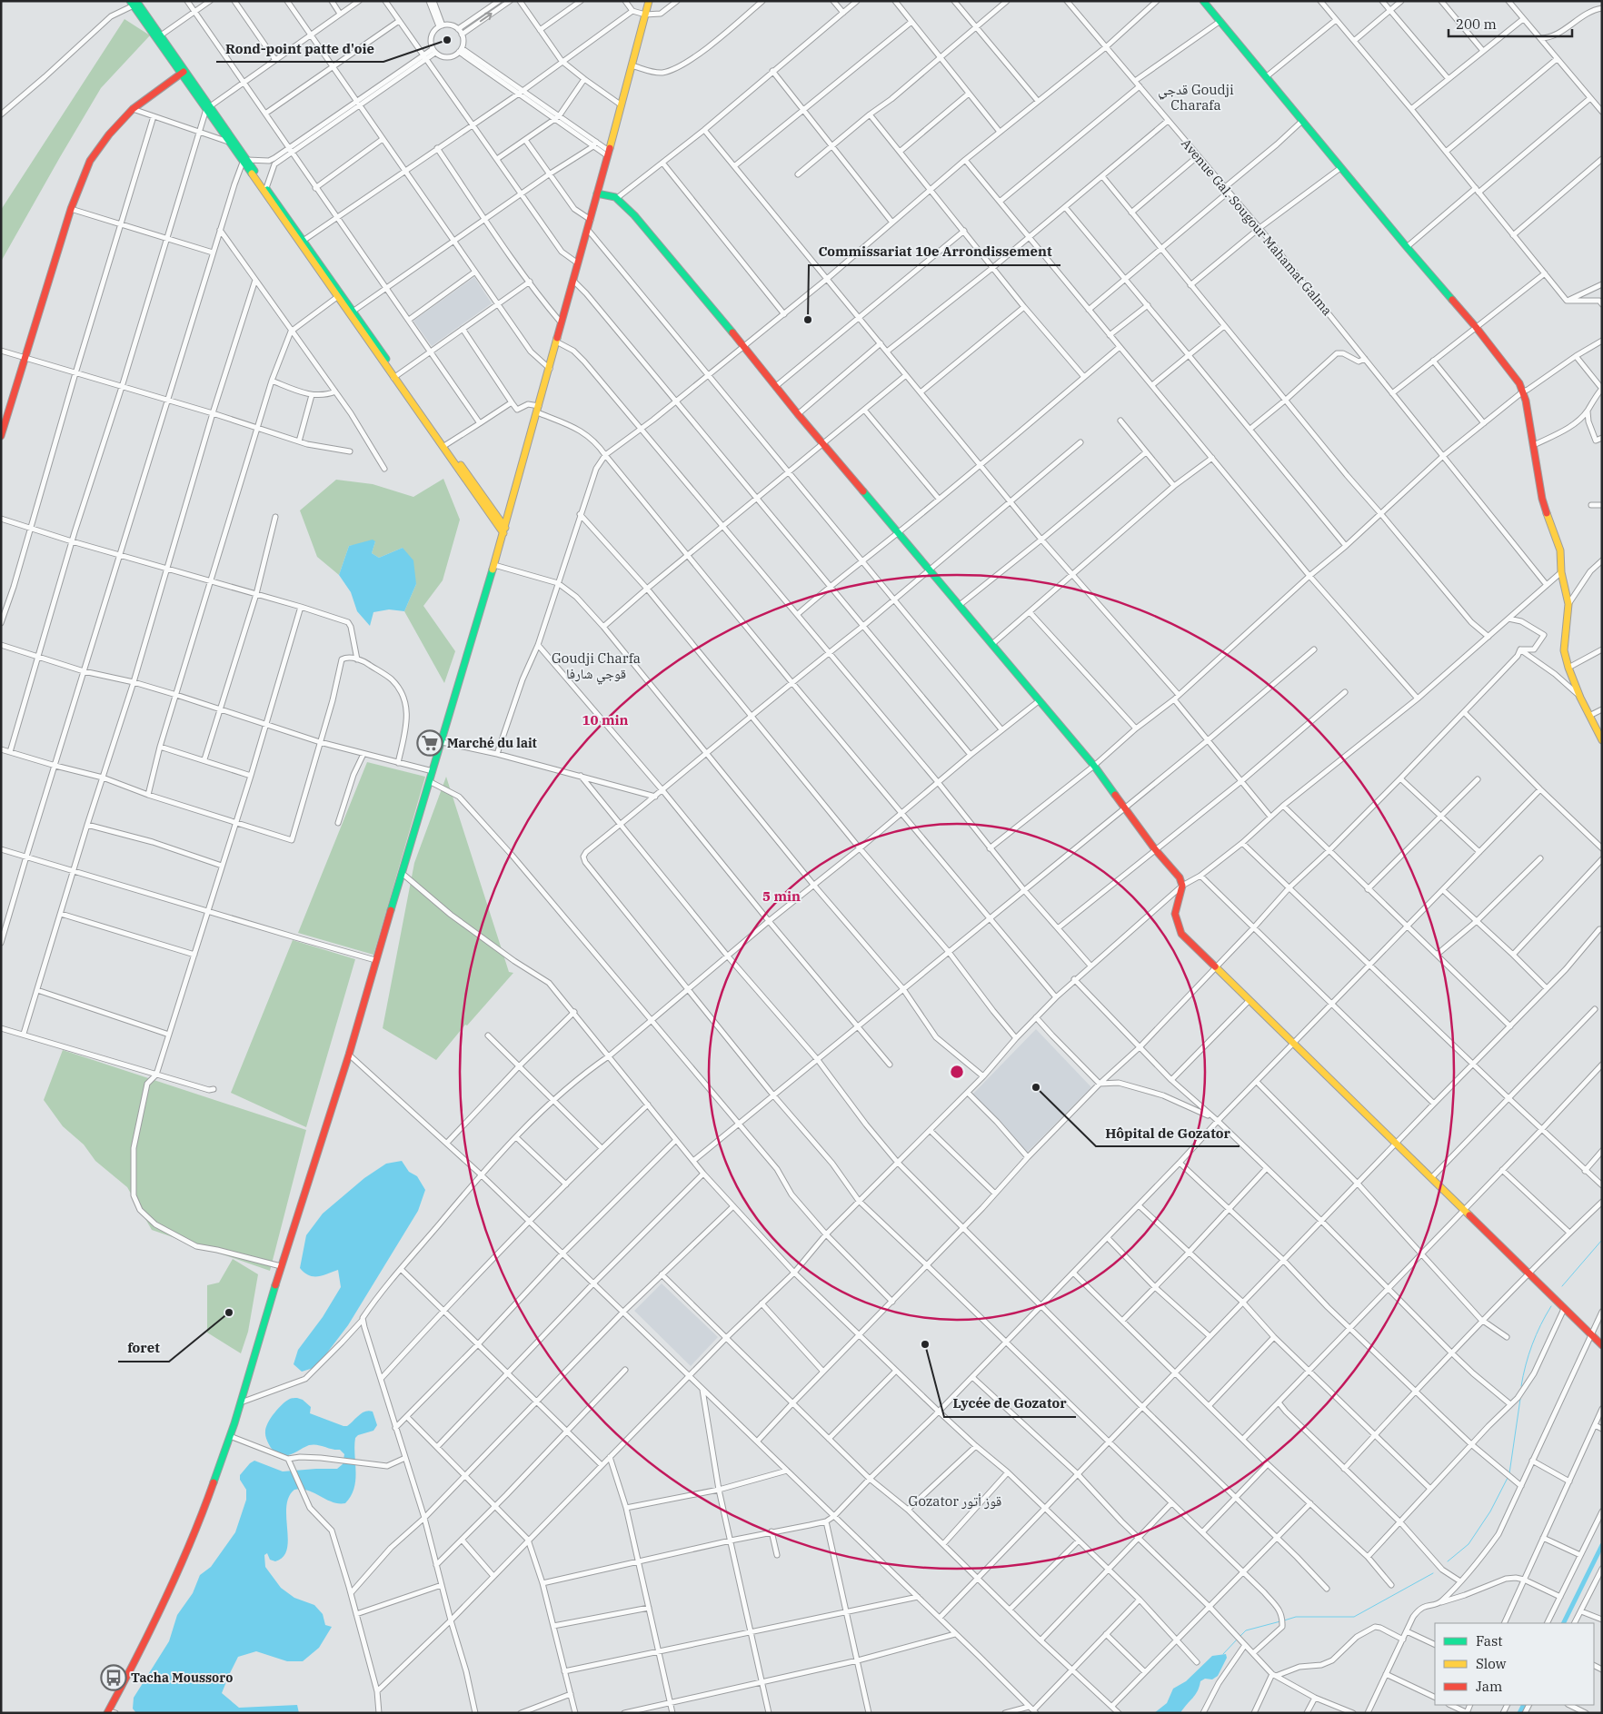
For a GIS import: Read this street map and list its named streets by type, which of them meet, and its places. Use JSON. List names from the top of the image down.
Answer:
{
  "streets": {
    "street": ["Avenue Gal. Sougour Mahamat Galma"]
  },
  "districts": ["قدجي Goudji Charafa", "Goudji Charfa قوجي شارفا", "Gozator قوز أتور"],
  "places": {
    "other": [
      "Rond-point patte d'oie",
      "Commissariat 10e Arrondissement",
      "Hôpital de Gozator",
      "foret",
      "Lycée de Gozator"
    ],
    "supermarket": ["Marché du lait"],
    "bus stop": ["Tacha Moussoro"]
  },
  "legend": ["Fast", "Slow", "Jam"],
  "scale_bar": "200 m",
  "rings": ["10 min", "5 min"]
}
